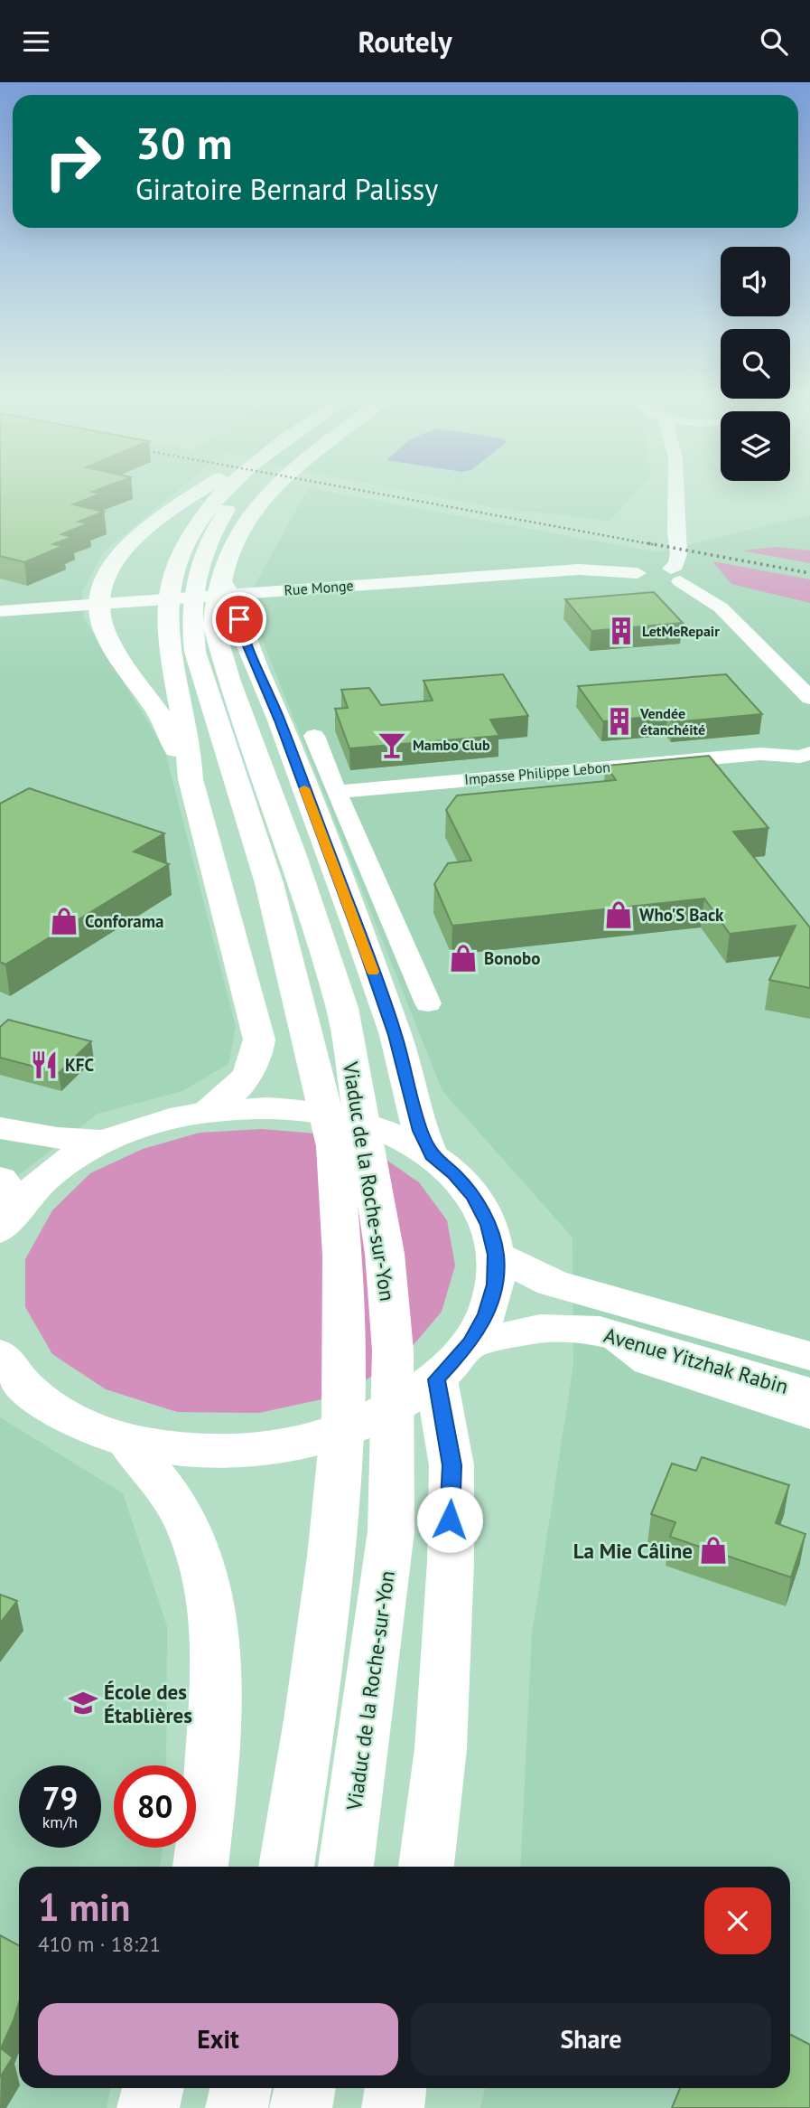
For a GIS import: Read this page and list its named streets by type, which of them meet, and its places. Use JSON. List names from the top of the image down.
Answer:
{
  "streets": {
    "main road": ["Viaduc de la Roche-sur-Yon", "Avenue Yitzhak Rabin"],
    "street": ["Rue Monge", "Impasse Philippe Lebon"]
  },
  "places": {
    "building": ["LetMeRepair", "Vendée étanchéité"],
    "bar": ["Mambo Club"],
    "shop": [
      "Who'S Back",
      "Conforama",
      "Bonobo",
      "La Mie Câline"
    ],
    "restaurant": ["KFC"],
    "school or university": ["École des Établières"]
  },
  "page": {
    "header": "Routely",
    "turn": ["30 m", "Giratoire Bernard Palissy"],
    "speed": "79 km/h",
    "limit": "80",
    "heading": ["1 min", "410 m · 18:21"],
    "buttons": ["Exit", "Share"]
  }
}
